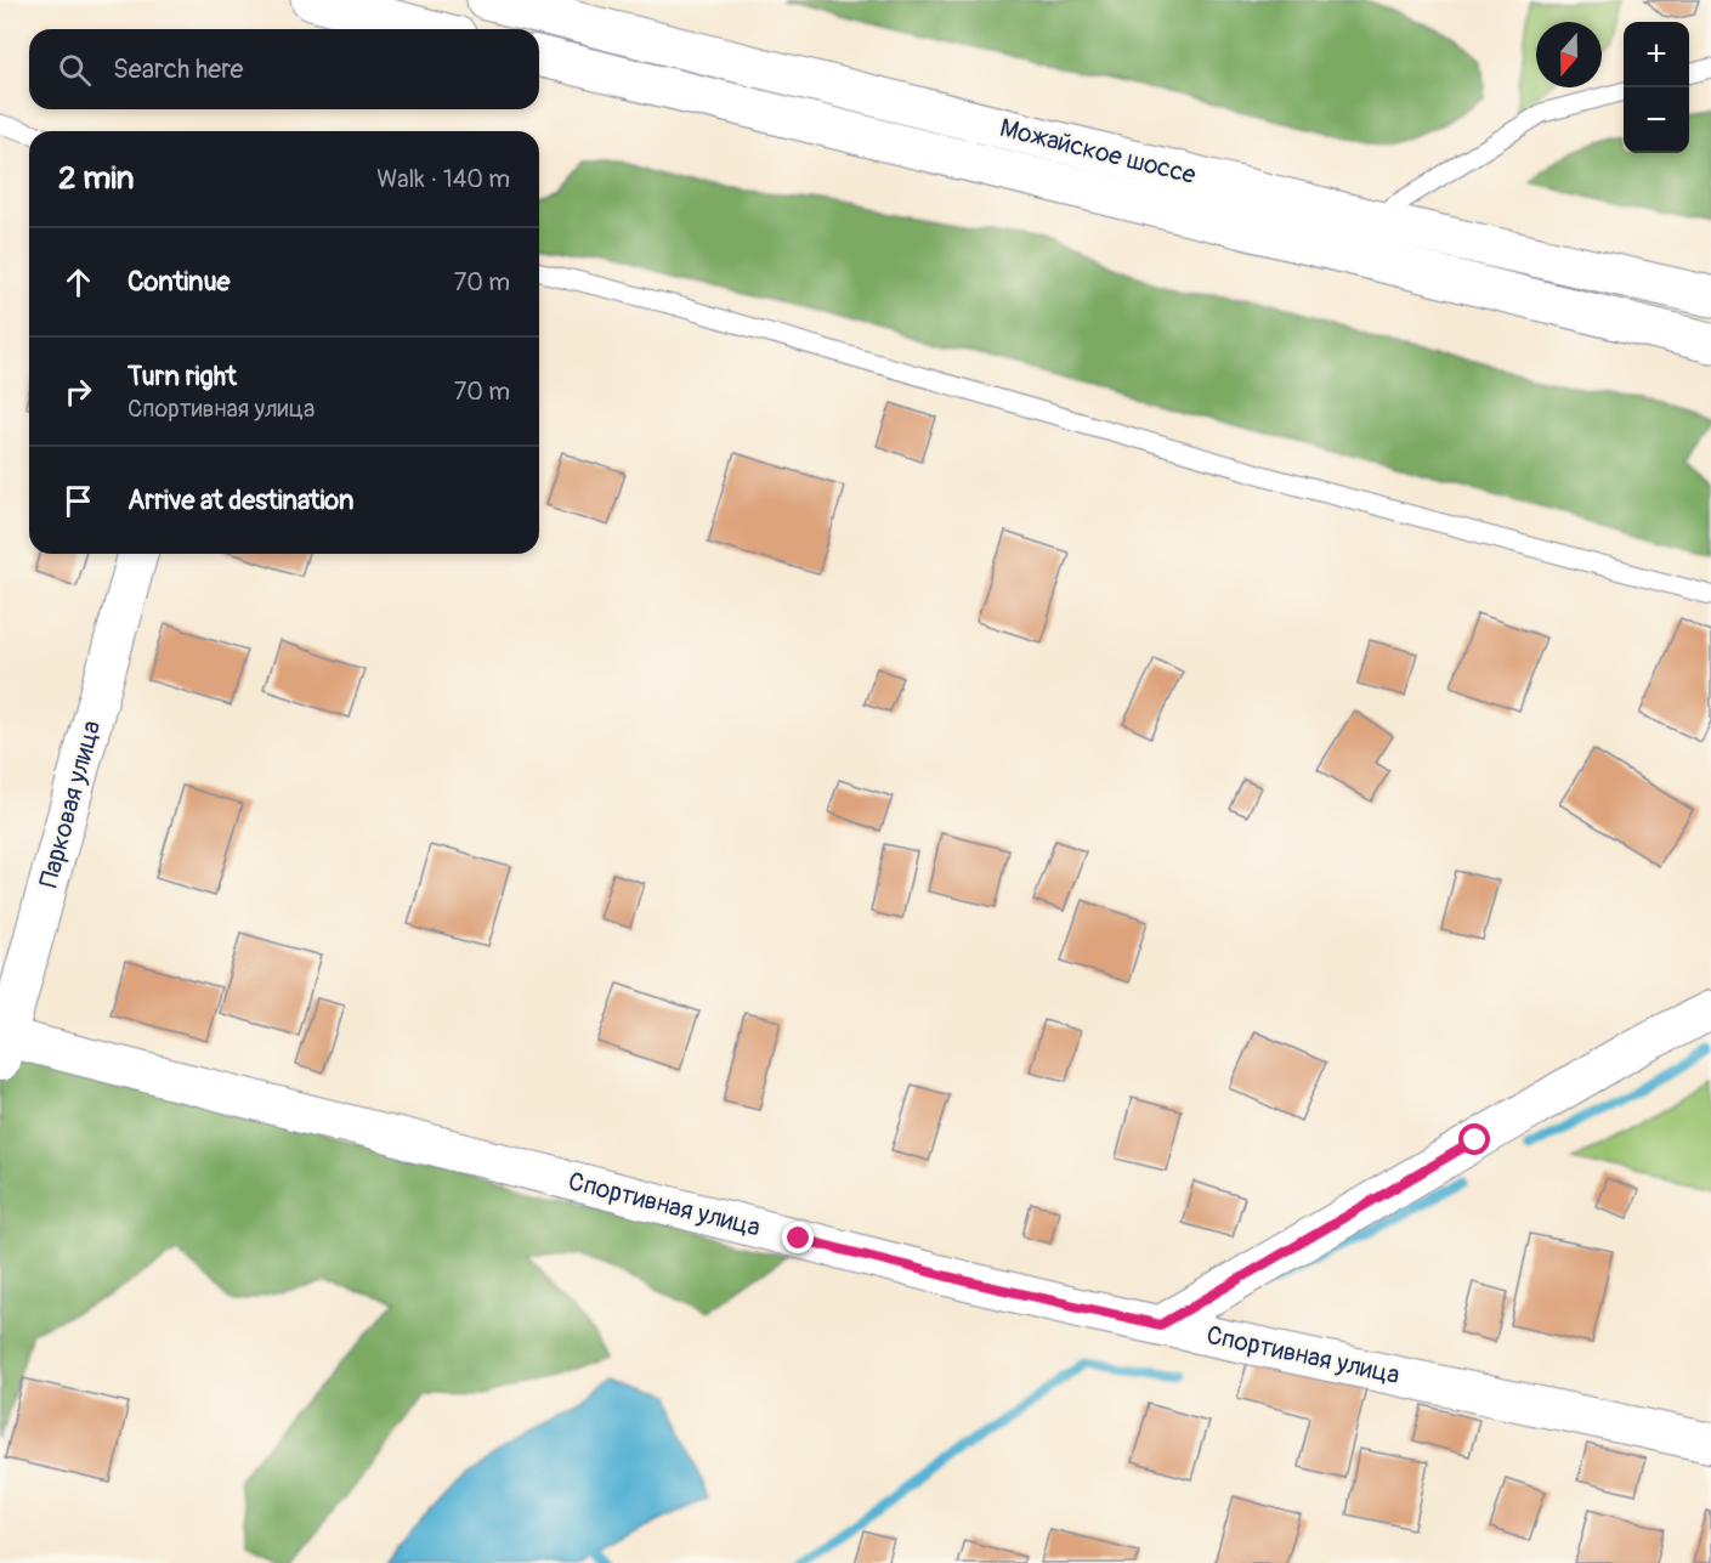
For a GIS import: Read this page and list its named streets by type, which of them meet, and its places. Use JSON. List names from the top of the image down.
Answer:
{
  "streets": {
    "main road": ["Можайское шоссе"],
    "street": ["Парковая улица", "Спортивная улица"]
  },
  "crossings": [
    ["Парковая улица", "Спортивная улица"]
  ],
  "north": "bottom",
  "page": {
    "map_buttons": ["+", "−"],
    "search": "Search here",
    "heading": ["2 min", "Walk · 140 m"],
    "list": [
      ["Continue", "70 m"],
      ["Turn right", "Спортивная улица", "70 m"],
      "Arrive at destination"
    ]
  }
}
